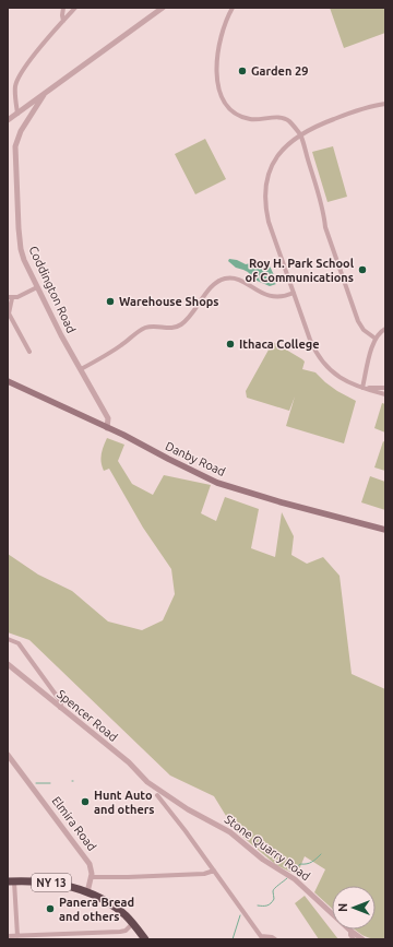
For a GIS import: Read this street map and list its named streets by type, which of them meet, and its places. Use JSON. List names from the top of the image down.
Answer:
{
  "streets": {
    "highway": ["NY 13"],
    "main road": ["Danby Road"],
    "street": [
      "Coddington Road",
      "Spencer Road",
      "Elmira Road",
      "Stone Quarry Road"
    ]
  },
  "crossings": [
    ["Coddington Road", "Danby Road"],
    ["Spencer Road", "Stone Quarry Road"]
  ],
  "places": [
    "Garden 29",
    "Roy H. Park School of Communications",
    "Warehouse Shops",
    "Ithaca College",
    "Hunt Auto and others",
    "Panera Bread and others"
  ],
  "north": "left"
}
